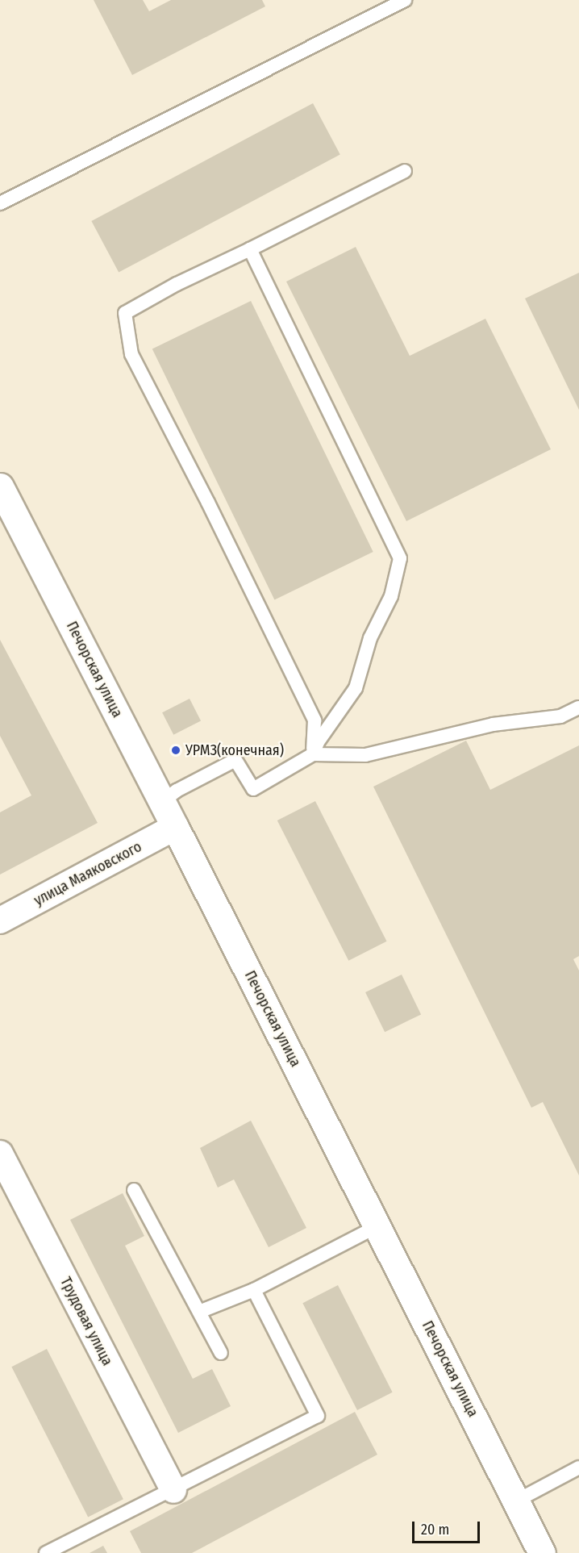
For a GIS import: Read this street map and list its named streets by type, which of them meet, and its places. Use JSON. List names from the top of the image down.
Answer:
{
  "streets": {
    "street": ["Печорская улица", "улица Маяковского", "Трудовая улица"]
  },
  "crossings": [
    ["Печорская улица", "улица Маяковского"]
  ],
  "places": ["УРМЗ(конечная)"],
  "scale_bar": "20 m"
}
